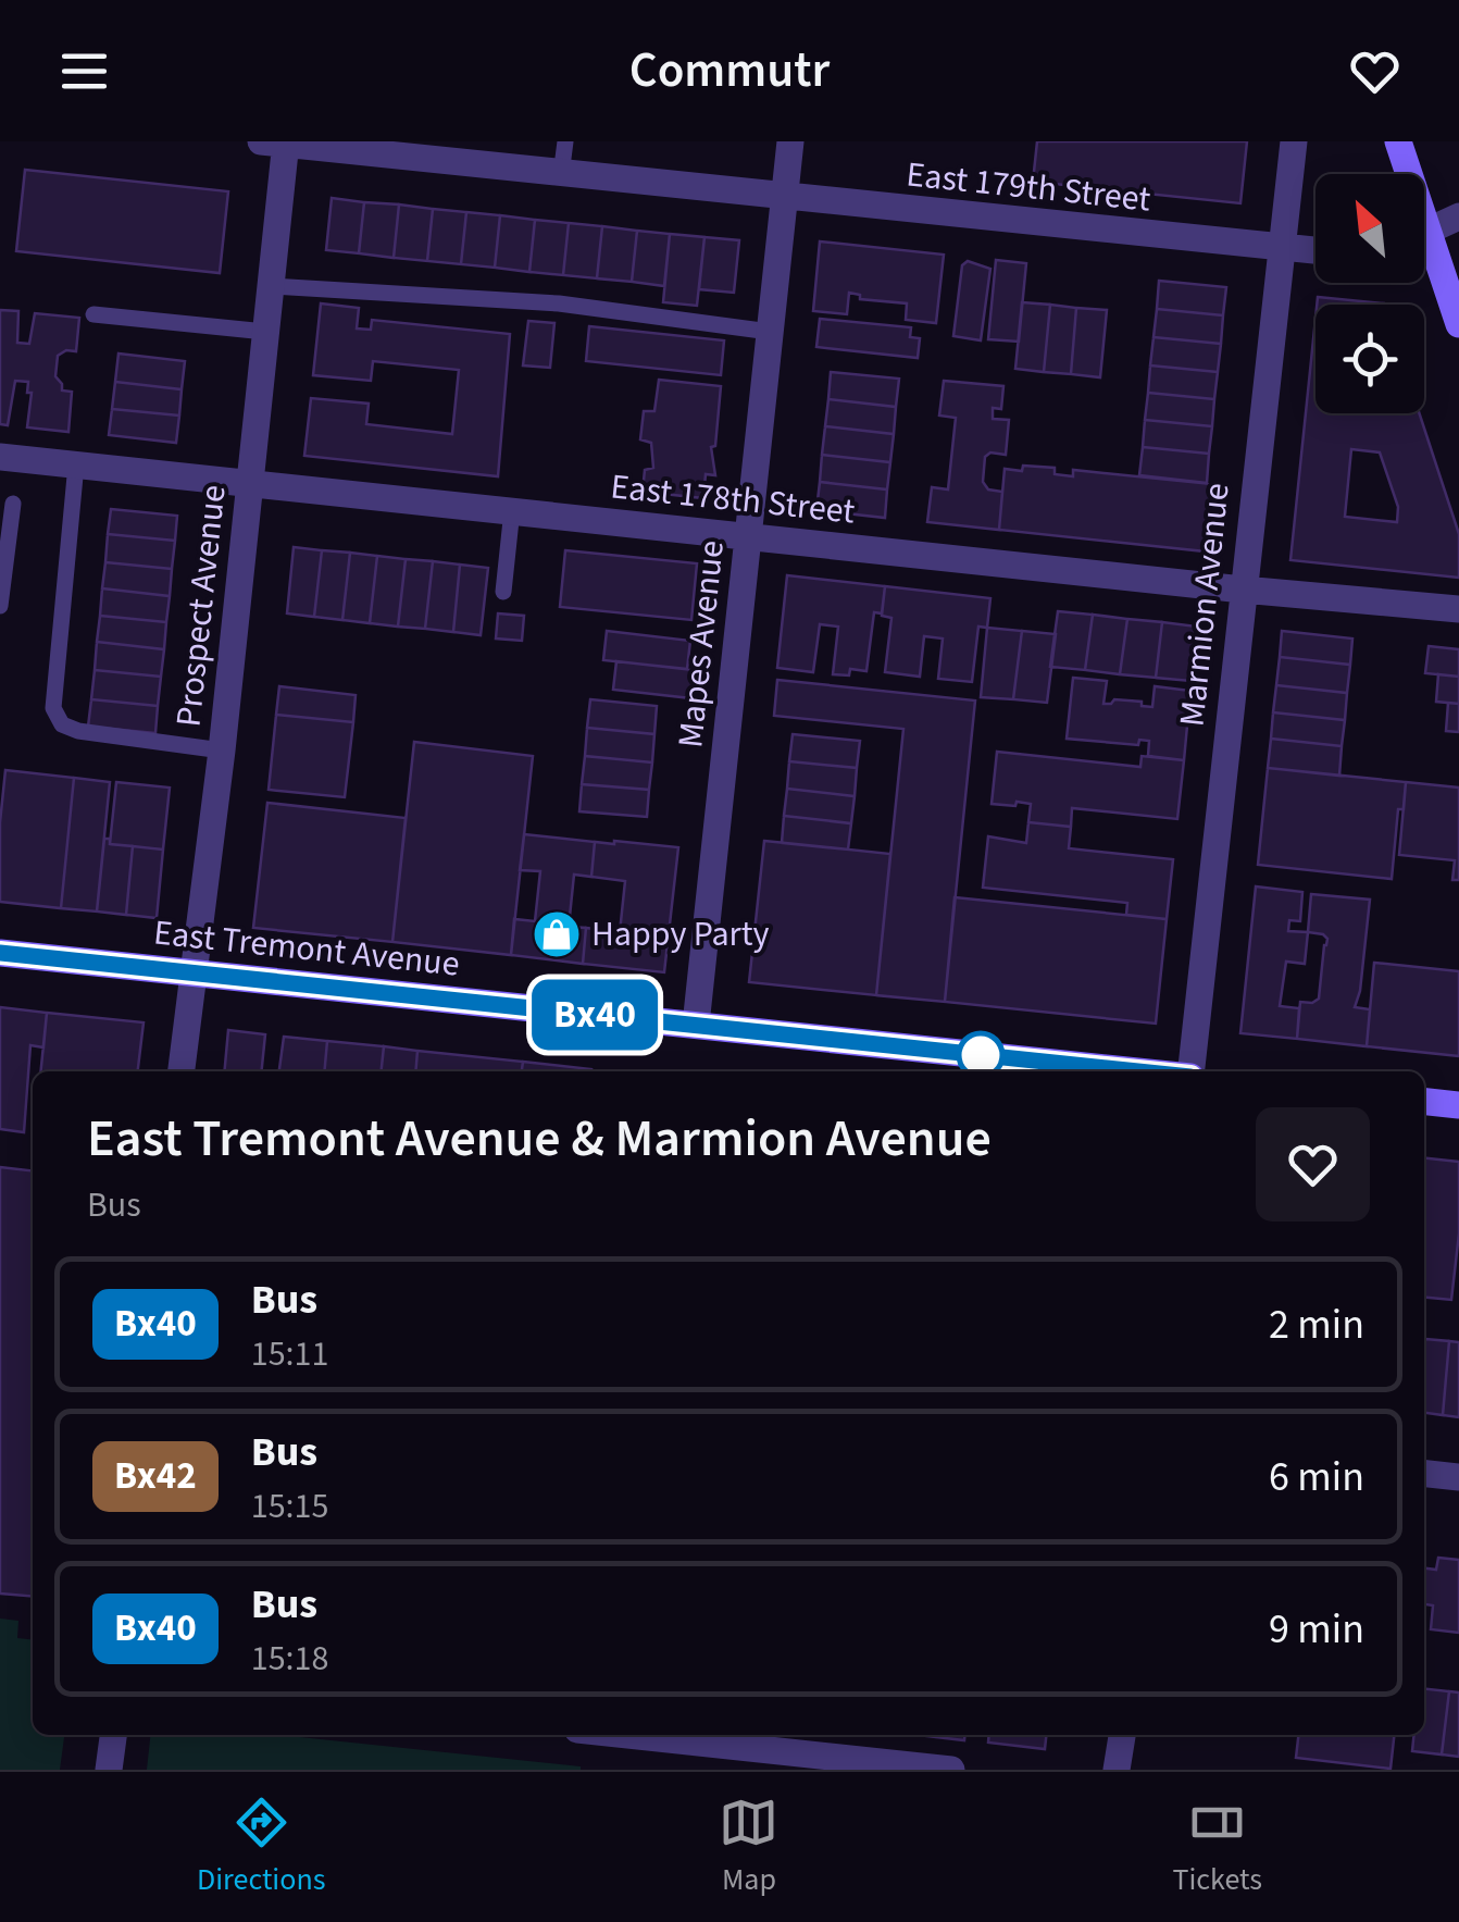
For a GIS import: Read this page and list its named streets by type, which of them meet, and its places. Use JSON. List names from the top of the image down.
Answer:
{
  "streets": {
    "main road": ["East Tremont Avenue"],
    "street": [
      "East 179th Street",
      "East 178th Street",
      "Marmion Avenue",
      "Prospect Avenue",
      "Mapes Avenue"
    ]
  },
  "crossings": [
    ["East 179th Street", "Marmion Avenue"],
    ["East 179th Street", "Prospect Avenue"],
    ["East 179th Street", "Mapes Avenue"],
    ["East 178th Street", "Marmion Avenue"],
    ["East 178th Street", "Prospect Avenue"],
    ["East 178th Street", "Mapes Avenue"],
    ["Prospect Avenue", "East Tremont Avenue"],
    ["Mapes Avenue", "East Tremont Avenue"]
  ],
  "places": {
    "shop": ["Happy Party"]
  },
  "lines": ["bus line Bx40"],
  "north": "top left",
  "page": {
    "header": "Commutr",
    "on_map": "Bx40",
    "heading": ["East Tremont Avenue & Marmion Avenue", "Bus"],
    "list": [
      {
        "mark": "Bx40",
        "name": "Bus",
        "note": "15:11",
        "value": "2 min"
      },
      {
        "mark": "Bx42",
        "name": "Bus",
        "note": "15:15",
        "value": "6 min"
      },
      {
        "mark": "Bx40",
        "name": "Bus",
        "note": "15:18",
        "value": "9 min"
      }
    ],
    "tabs": ["Directions", "Map", "Tickets"]
  }
}
